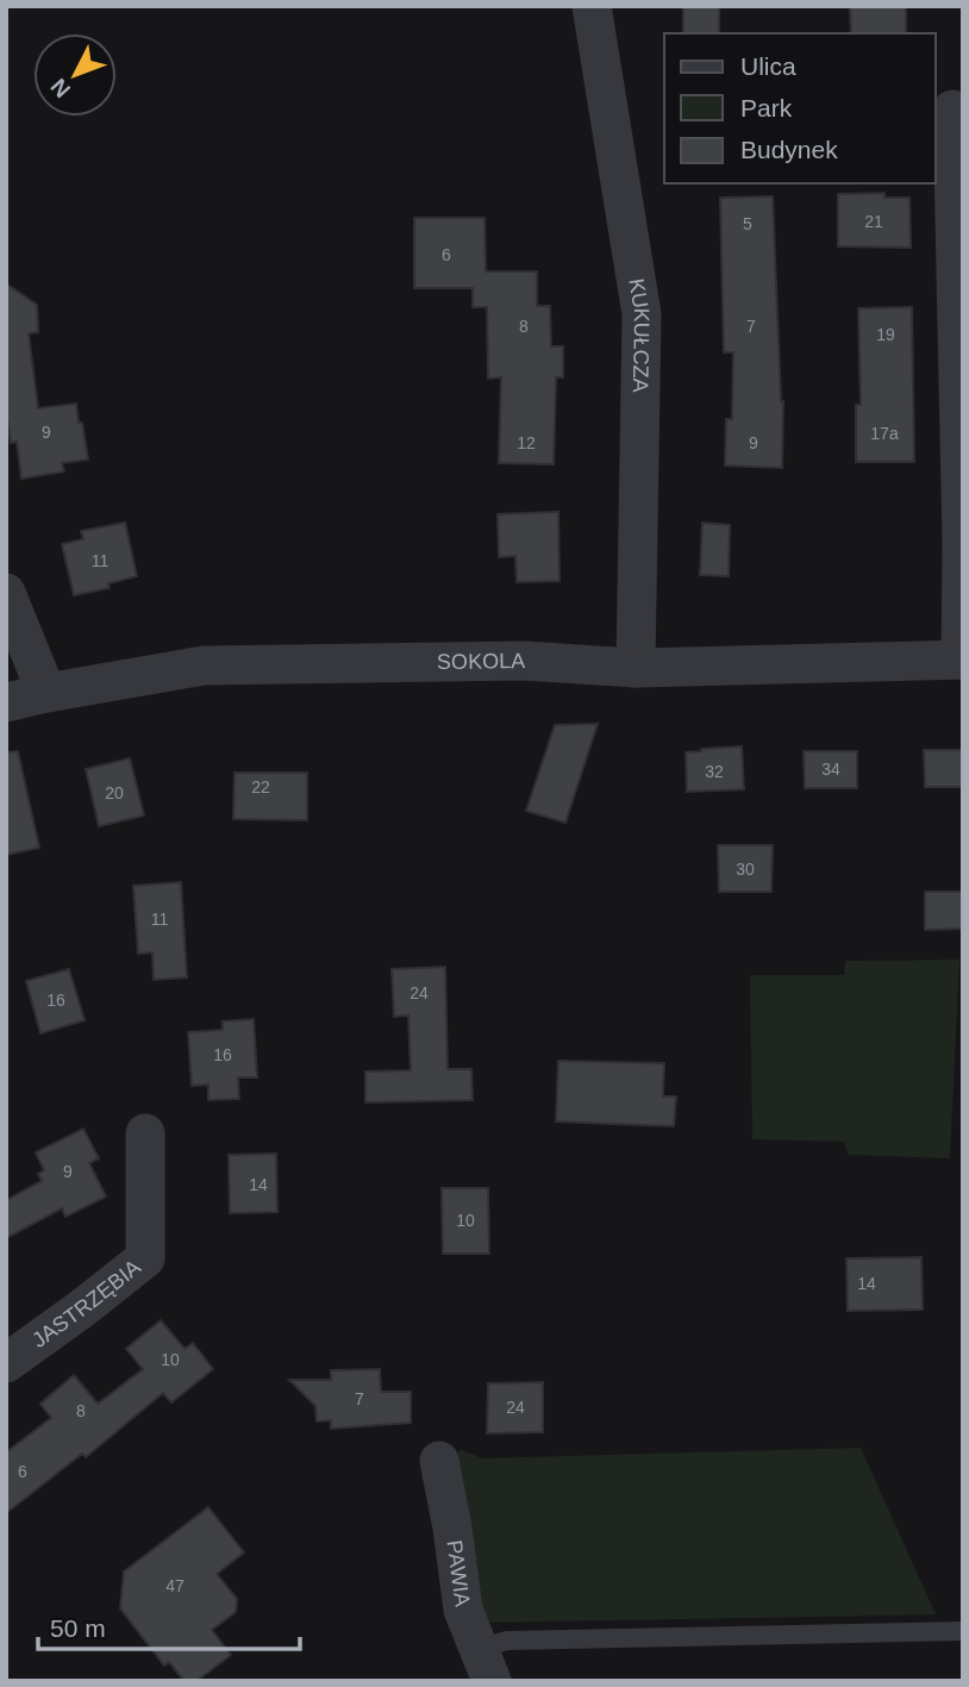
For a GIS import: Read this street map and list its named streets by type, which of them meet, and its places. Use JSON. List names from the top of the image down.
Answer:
{
  "streets": {
    "street": [
      "KUKUŁCZA",
      "SOKOLA",
      "JASTRZĘBIA",
      "PAWIA"
    ]
  },
  "crossings": [
    ["KUKUŁCZA", "SOKOLA"]
  ],
  "house_numbers": [
    "21",
    "5",
    "6",
    "8",
    "7",
    "19",
    "9",
    "17a",
    "12",
    "9",
    "11",
    "34",
    "32",
    "22",
    "20",
    "30",
    "11",
    "24",
    "16",
    "16",
    "9",
    "14",
    "10",
    "14",
    "10",
    "7",
    "24",
    "8",
    "6",
    "47"
  ],
  "legend": ["Ulica", "Park", "Budynek"],
  "scale_bar": "50 m",
  "north": "bottom left"
}
